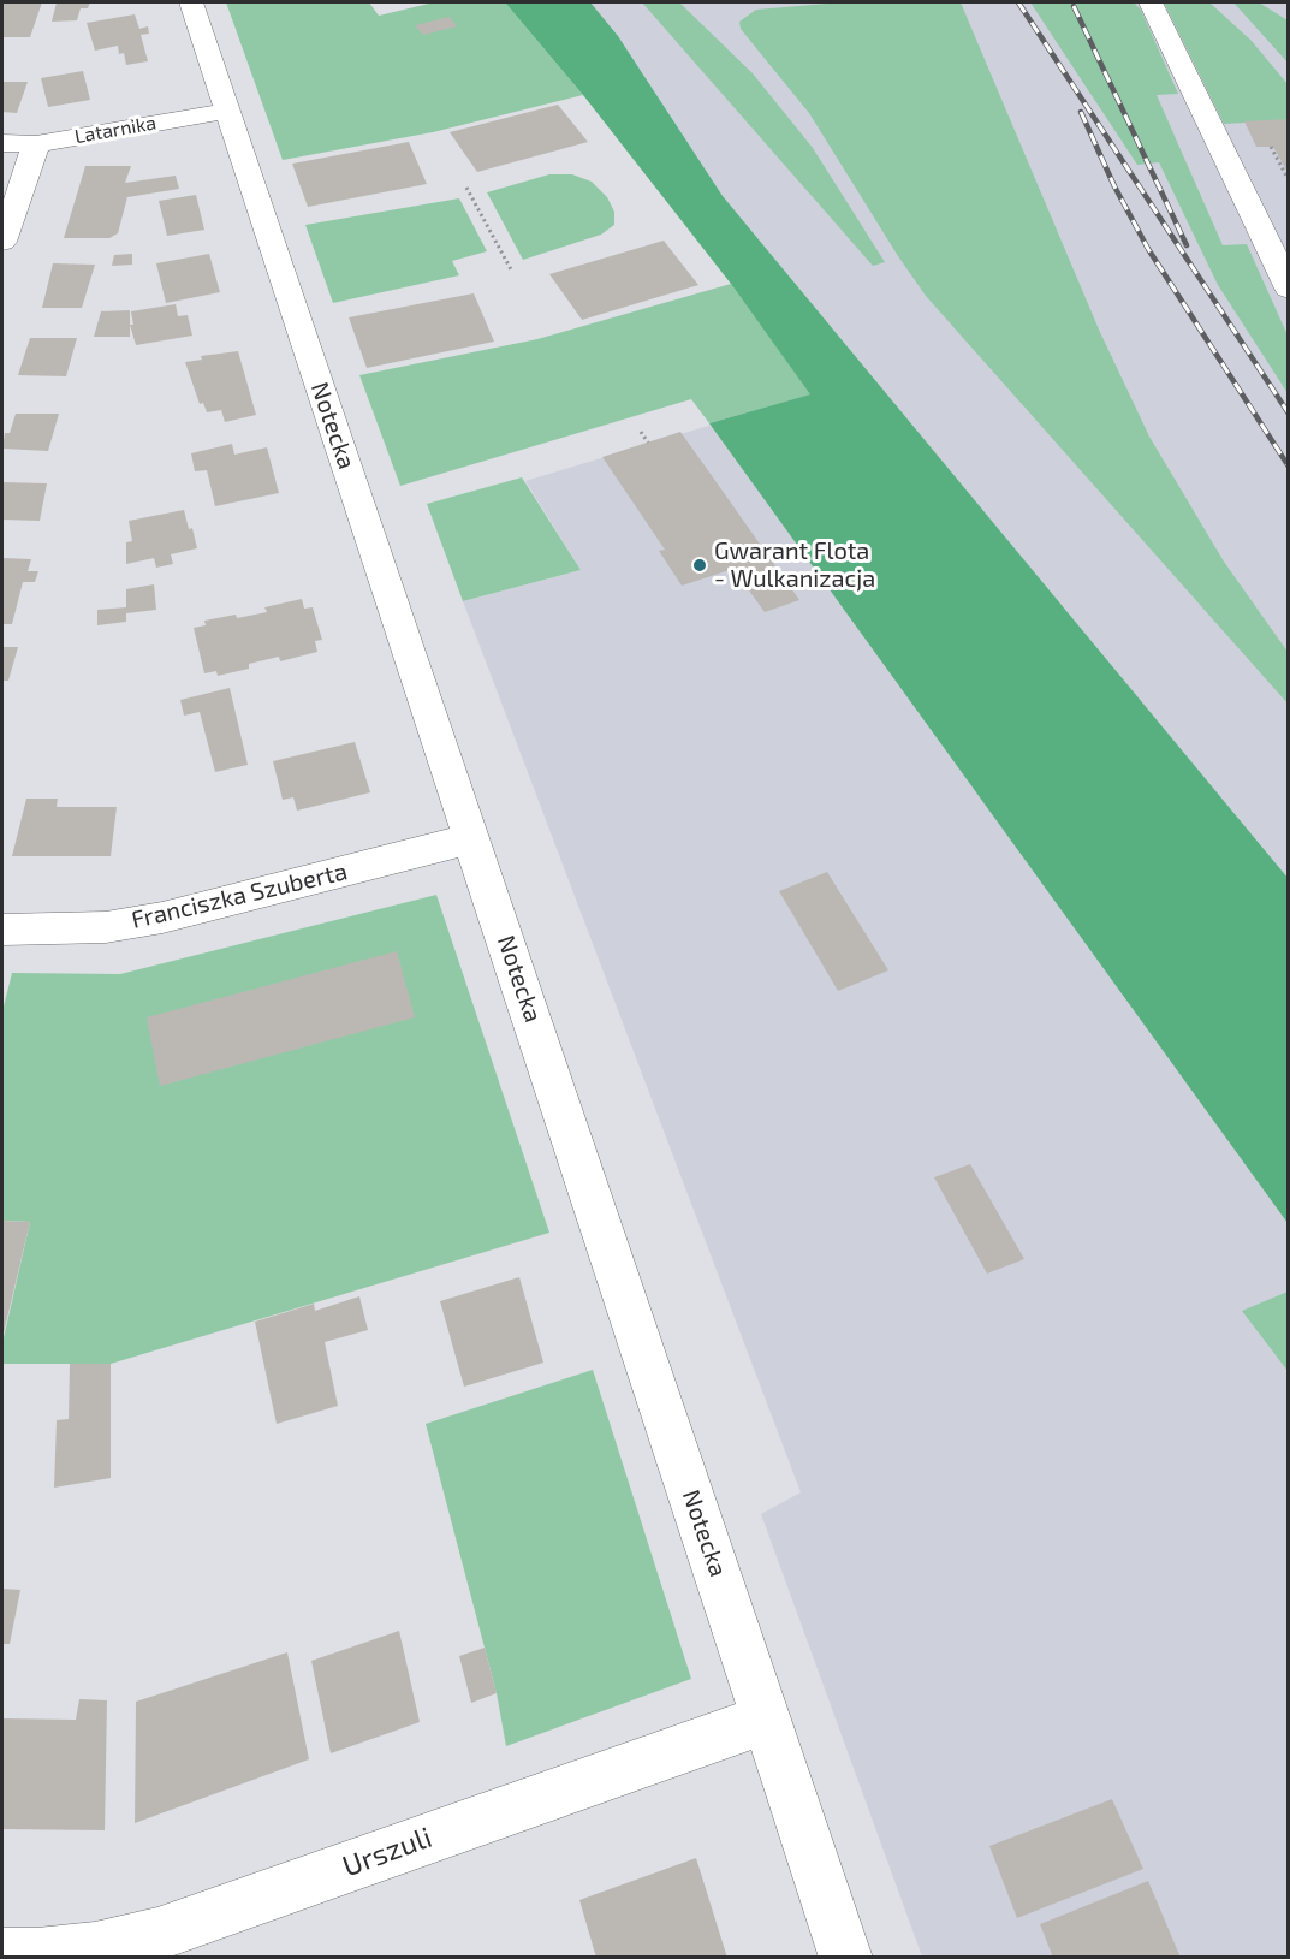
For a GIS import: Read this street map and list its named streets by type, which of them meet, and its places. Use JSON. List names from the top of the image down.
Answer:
{
  "streets": {
    "street": [
      "Latarnika",
      "Notecka",
      "Franciszka Szuberta",
      "Urszuli"
    ]
  },
  "crossings": [
    ["Latarnika", "Notecka"],
    ["Notecka", "Franciszka Szuberta"],
    ["Notecka", "Urszuli"]
  ],
  "places": ["Gwarant Flota - Wulkanizacja"]
}
